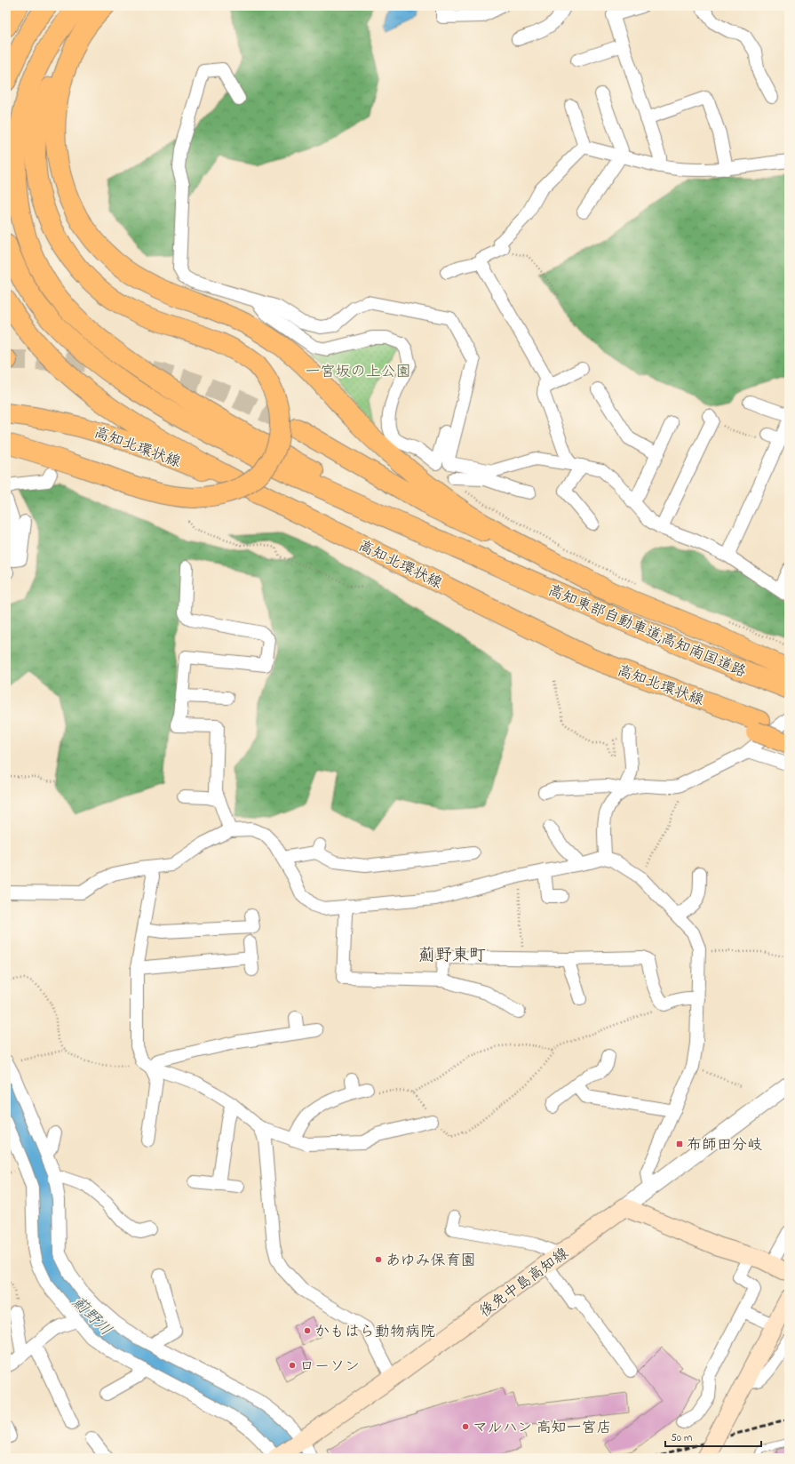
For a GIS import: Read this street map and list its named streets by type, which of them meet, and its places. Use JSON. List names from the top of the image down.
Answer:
{
  "streets": {
    "main road": ["高知北環状線", "高知東部自動車道;高知南国道路", "後免中島高知線"]
  },
  "districts": ["薊野東町"],
  "water": ["薊野川"],
  "parks": ["一宮坂の上公園"],
  "places": {
    "transit": ["布師田分岐"],
    "other": [
      "あゆみ保育園",
      "かもはら動物病院",
      "ローソン",
      "マルハン 高知一宮店"
    ]
  },
  "scale_bar": "50 m"
}
